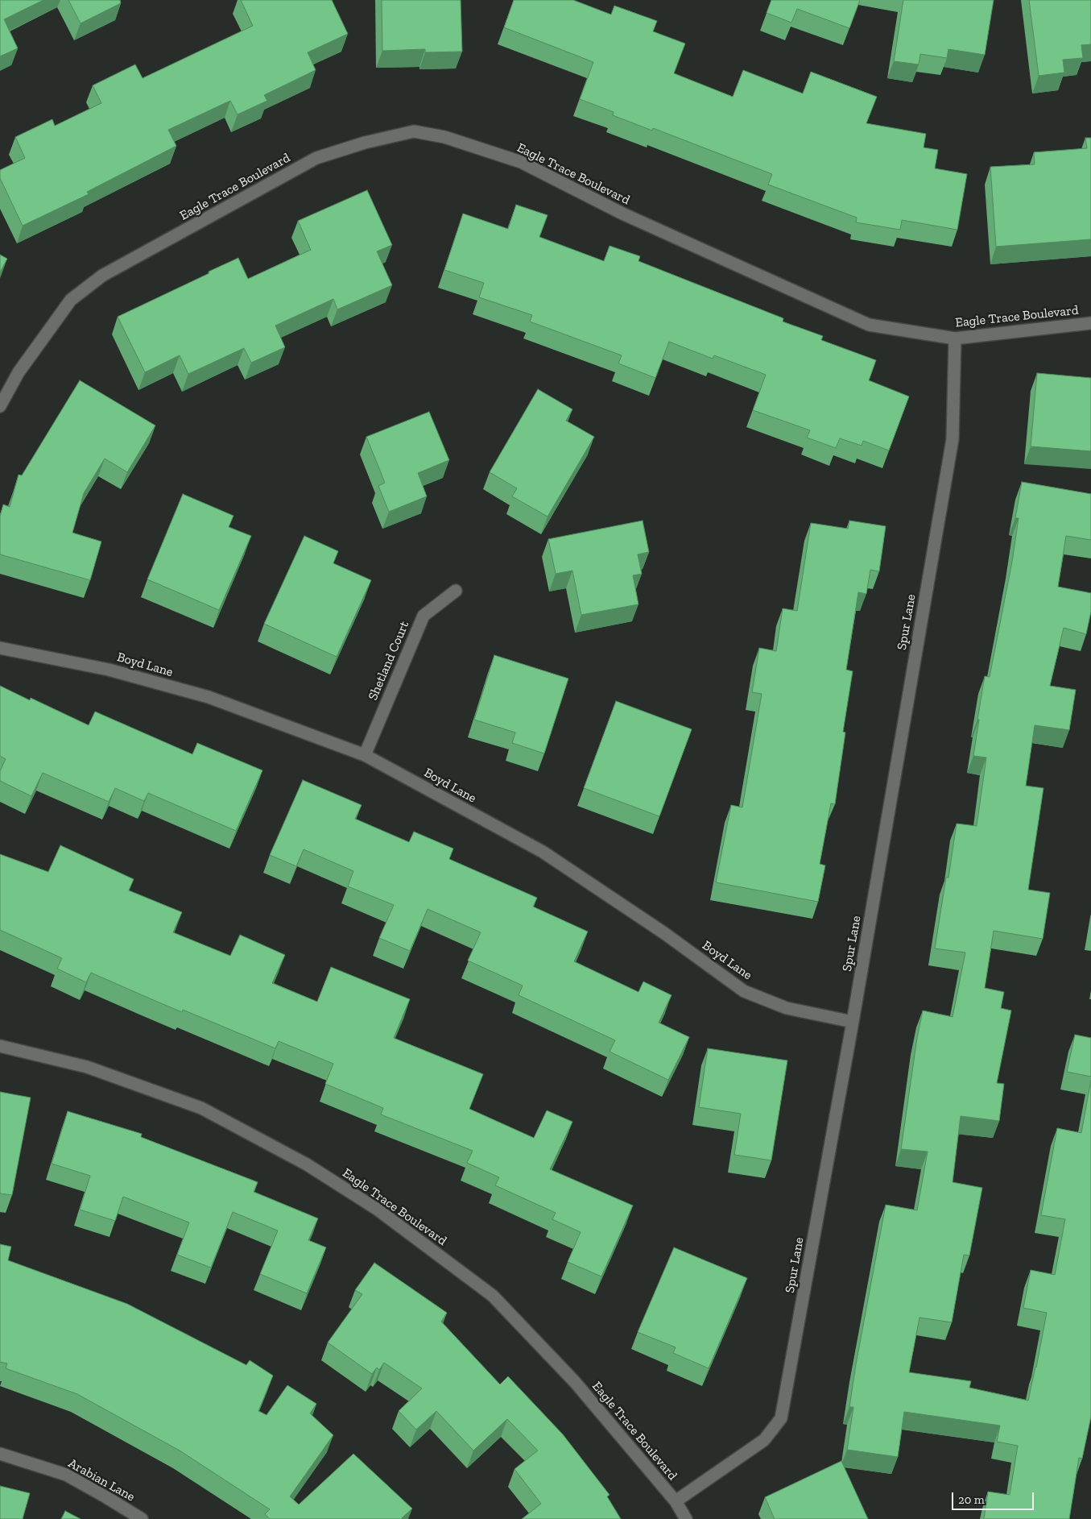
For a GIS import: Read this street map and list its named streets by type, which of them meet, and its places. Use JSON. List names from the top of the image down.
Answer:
{
  "streets": {
    "street": [
      "Eagle Trace Boulevard",
      "Spur Lane",
      "Shetland Court",
      "Boyd Lane",
      "Arabian Lane"
    ]
  },
  "crossings": [
    ["Eagle Trace Boulevard", "Spur Lane"],
    ["Spur Lane", "Boyd Lane"],
    ["Shetland Court", "Boyd Lane"]
  ],
  "scale_bar": "20 m"
}
